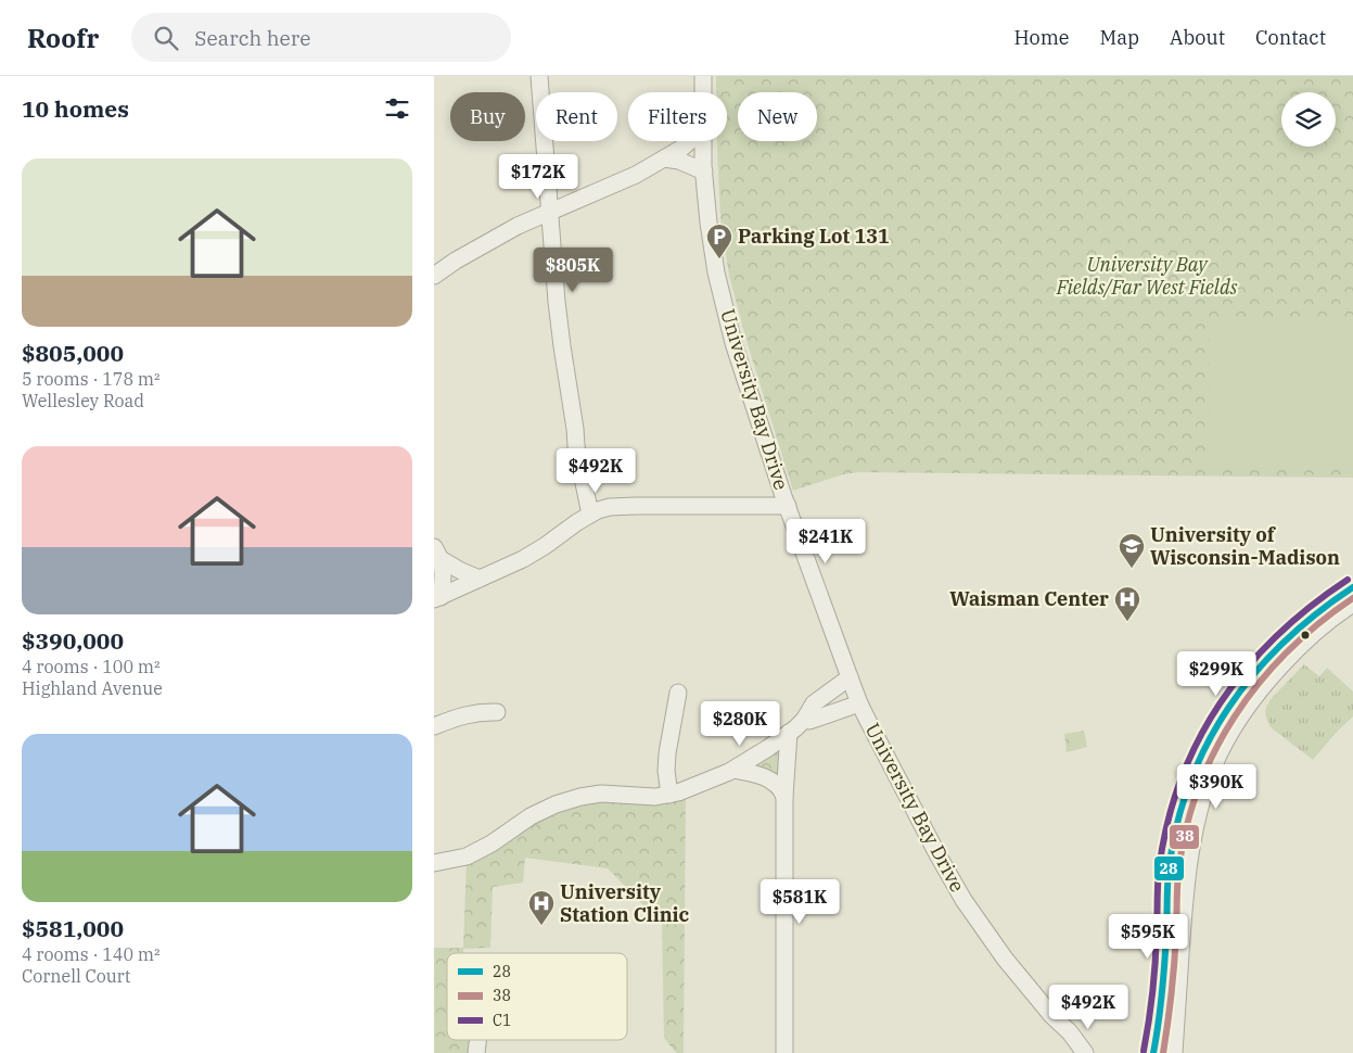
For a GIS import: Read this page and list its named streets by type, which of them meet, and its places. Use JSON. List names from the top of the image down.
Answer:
{
  "streets": {
    "street": ["University Bay Drive"]
  },
  "parks": ["University Bay Fields/Far West Fields"],
  "places": {
    "parking": ["Parking Lot 131"],
    "school or university": ["University of Wisconsin-Madison"],
    "hospital": ["Waisman Center", "University Station Clinic"]
  },
  "lines": ["transit line C1", "transit line 28", "transit line 38"],
  "legend": ["28", "38", "C1"],
  "page": {
    "header": "Roofr",
    "search": "Search here",
    "nav": [
      "Home",
      "Map",
      "About",
      "Contact"
    ],
    "heading": "10 homes",
    "chip": [
      "Buy",
      "Rent",
      "Filters",
      "New"
    ],
    "list": [
      {
        "name": "$805,000",
        "note": "5 rooms · 178 m² · Wellesley Road"
      },
      {
        "name": "$390,000",
        "note": "4 rooms · 100 m² · Highland Avenue"
      },
      {
        "name": "$581,000",
        "note": "4 rooms · 140 m² · Cornell Court"
      }
    ],
    "price": [
      "$172K",
      "$805K",
      "$492K",
      "$241K",
      "$299K",
      "$280K",
      "$390K",
      "$581K",
      "$595K",
      "$492K"
    ]
  }
}
